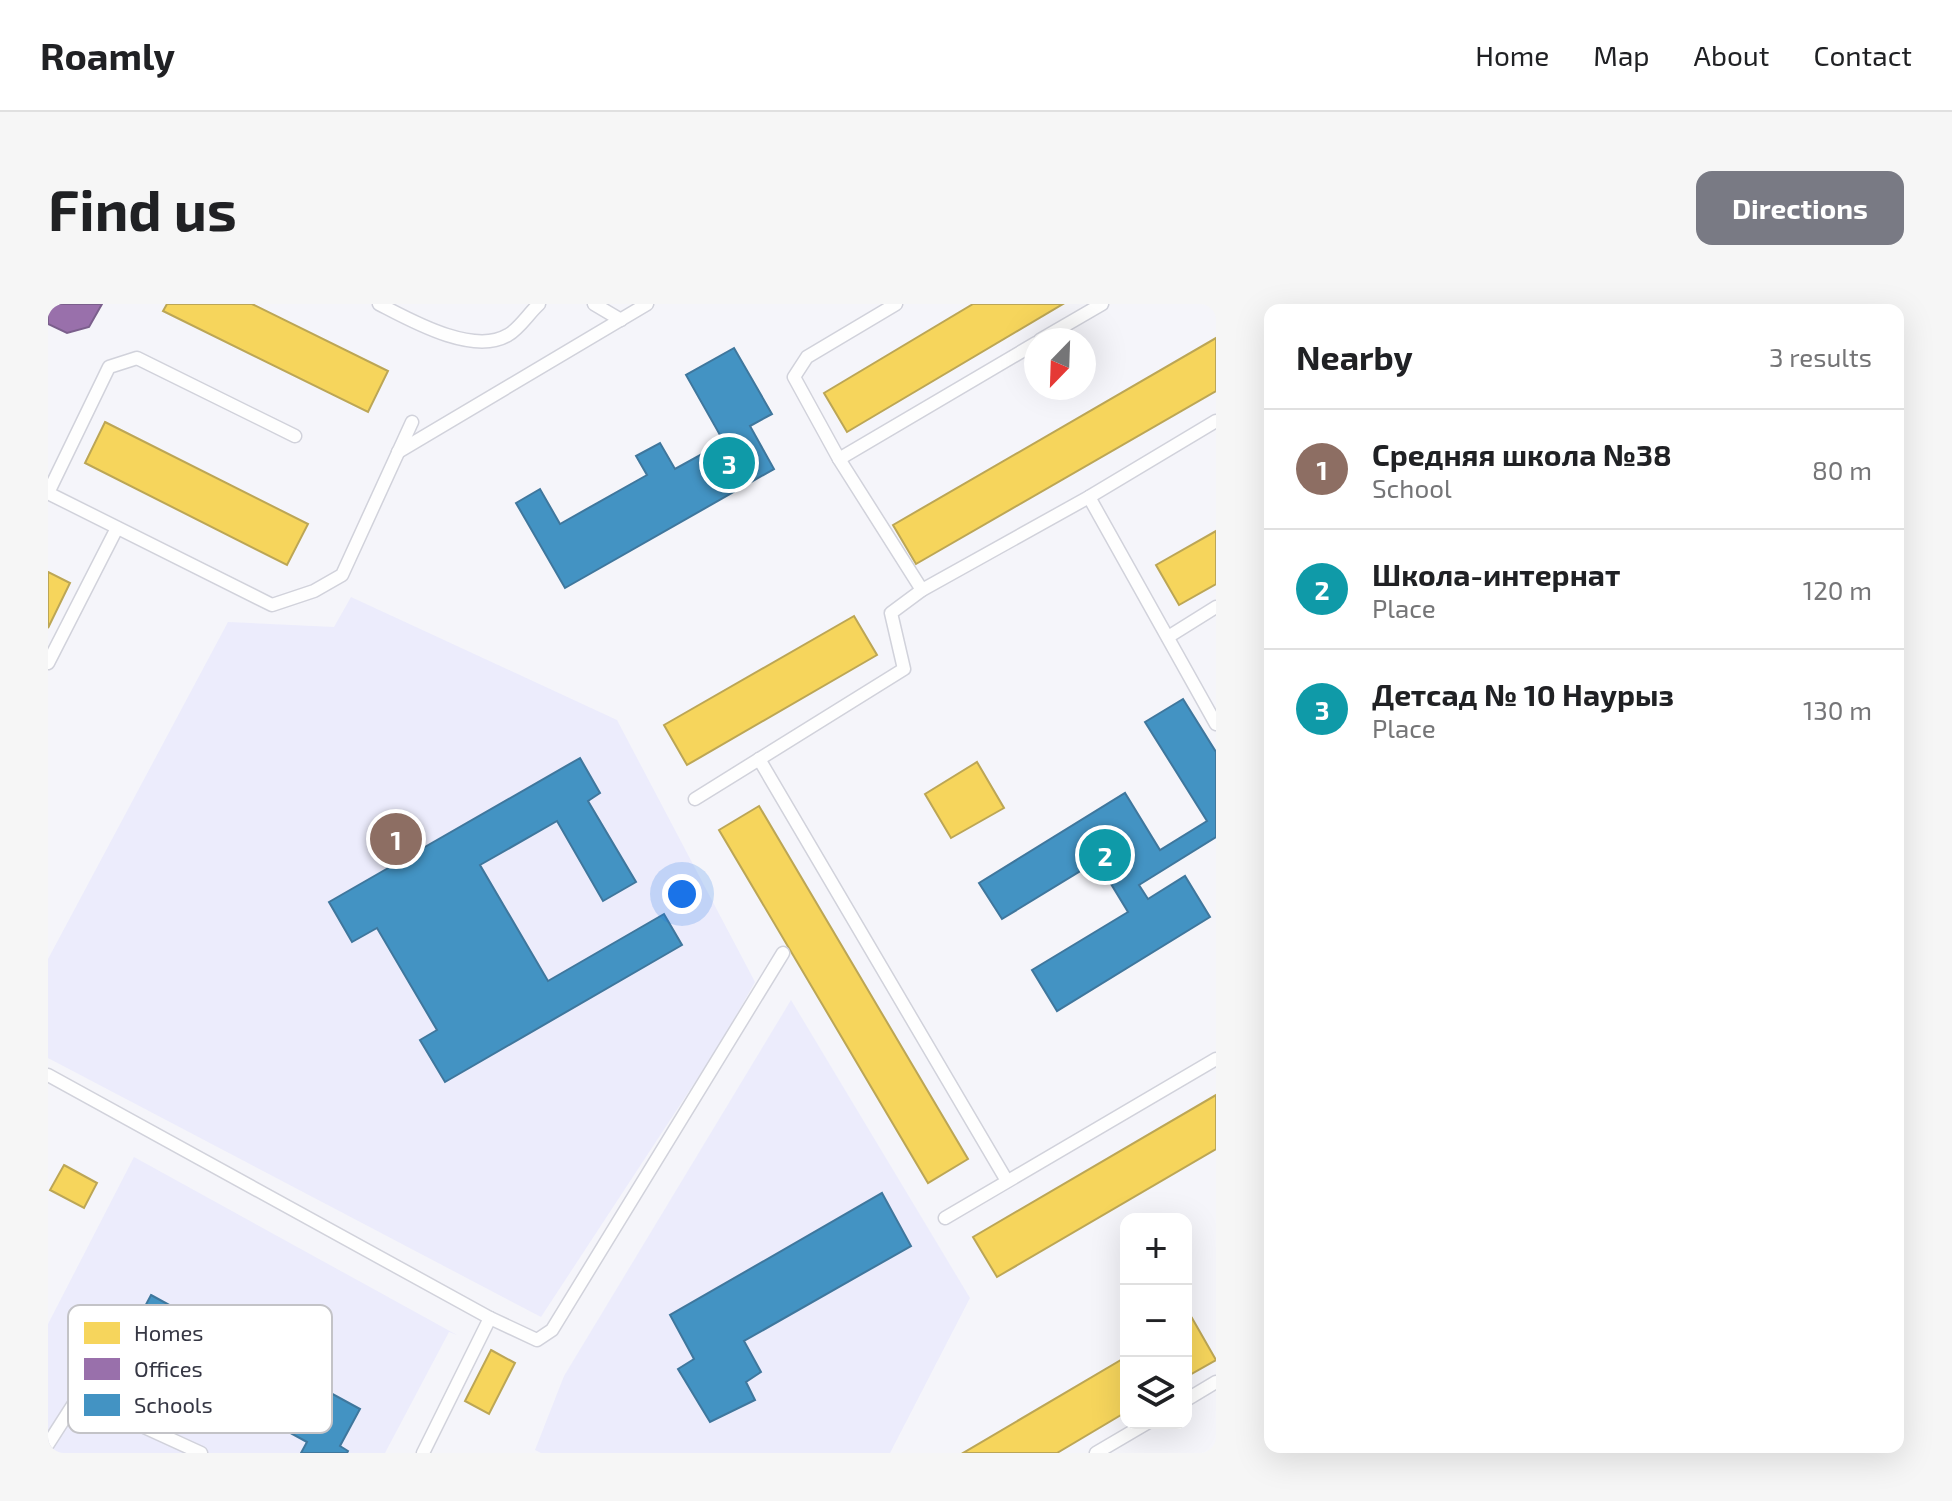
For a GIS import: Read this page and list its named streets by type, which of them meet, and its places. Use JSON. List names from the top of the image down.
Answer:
{
  "legend": ["Homes", "Offices", "Schools"],
  "north": "bottom left",
  "page": {
    "header": "Roamly",
    "nav": [
      "Home",
      "Map",
      "About",
      "Contact"
    ],
    "buttons": "Directions",
    "title": "Find us",
    "heading": ["Nearby", "3 results"],
    "list": [
      {
        "mark": "1",
        "name": "Средняя школа №38",
        "note": "School",
        "value": "80 m"
      },
      {
        "mark": "2",
        "name": "Школа-интернат",
        "note": "Place",
        "value": "120 m"
      },
      {
        "mark": "3",
        "name": "Детсад № 10 Наурыз",
        "note": "Place",
        "value": "130 m"
      }
    ],
    "pins": ["3", "1", "2"],
    "map_buttons": ["+", "−"]
  }
}
